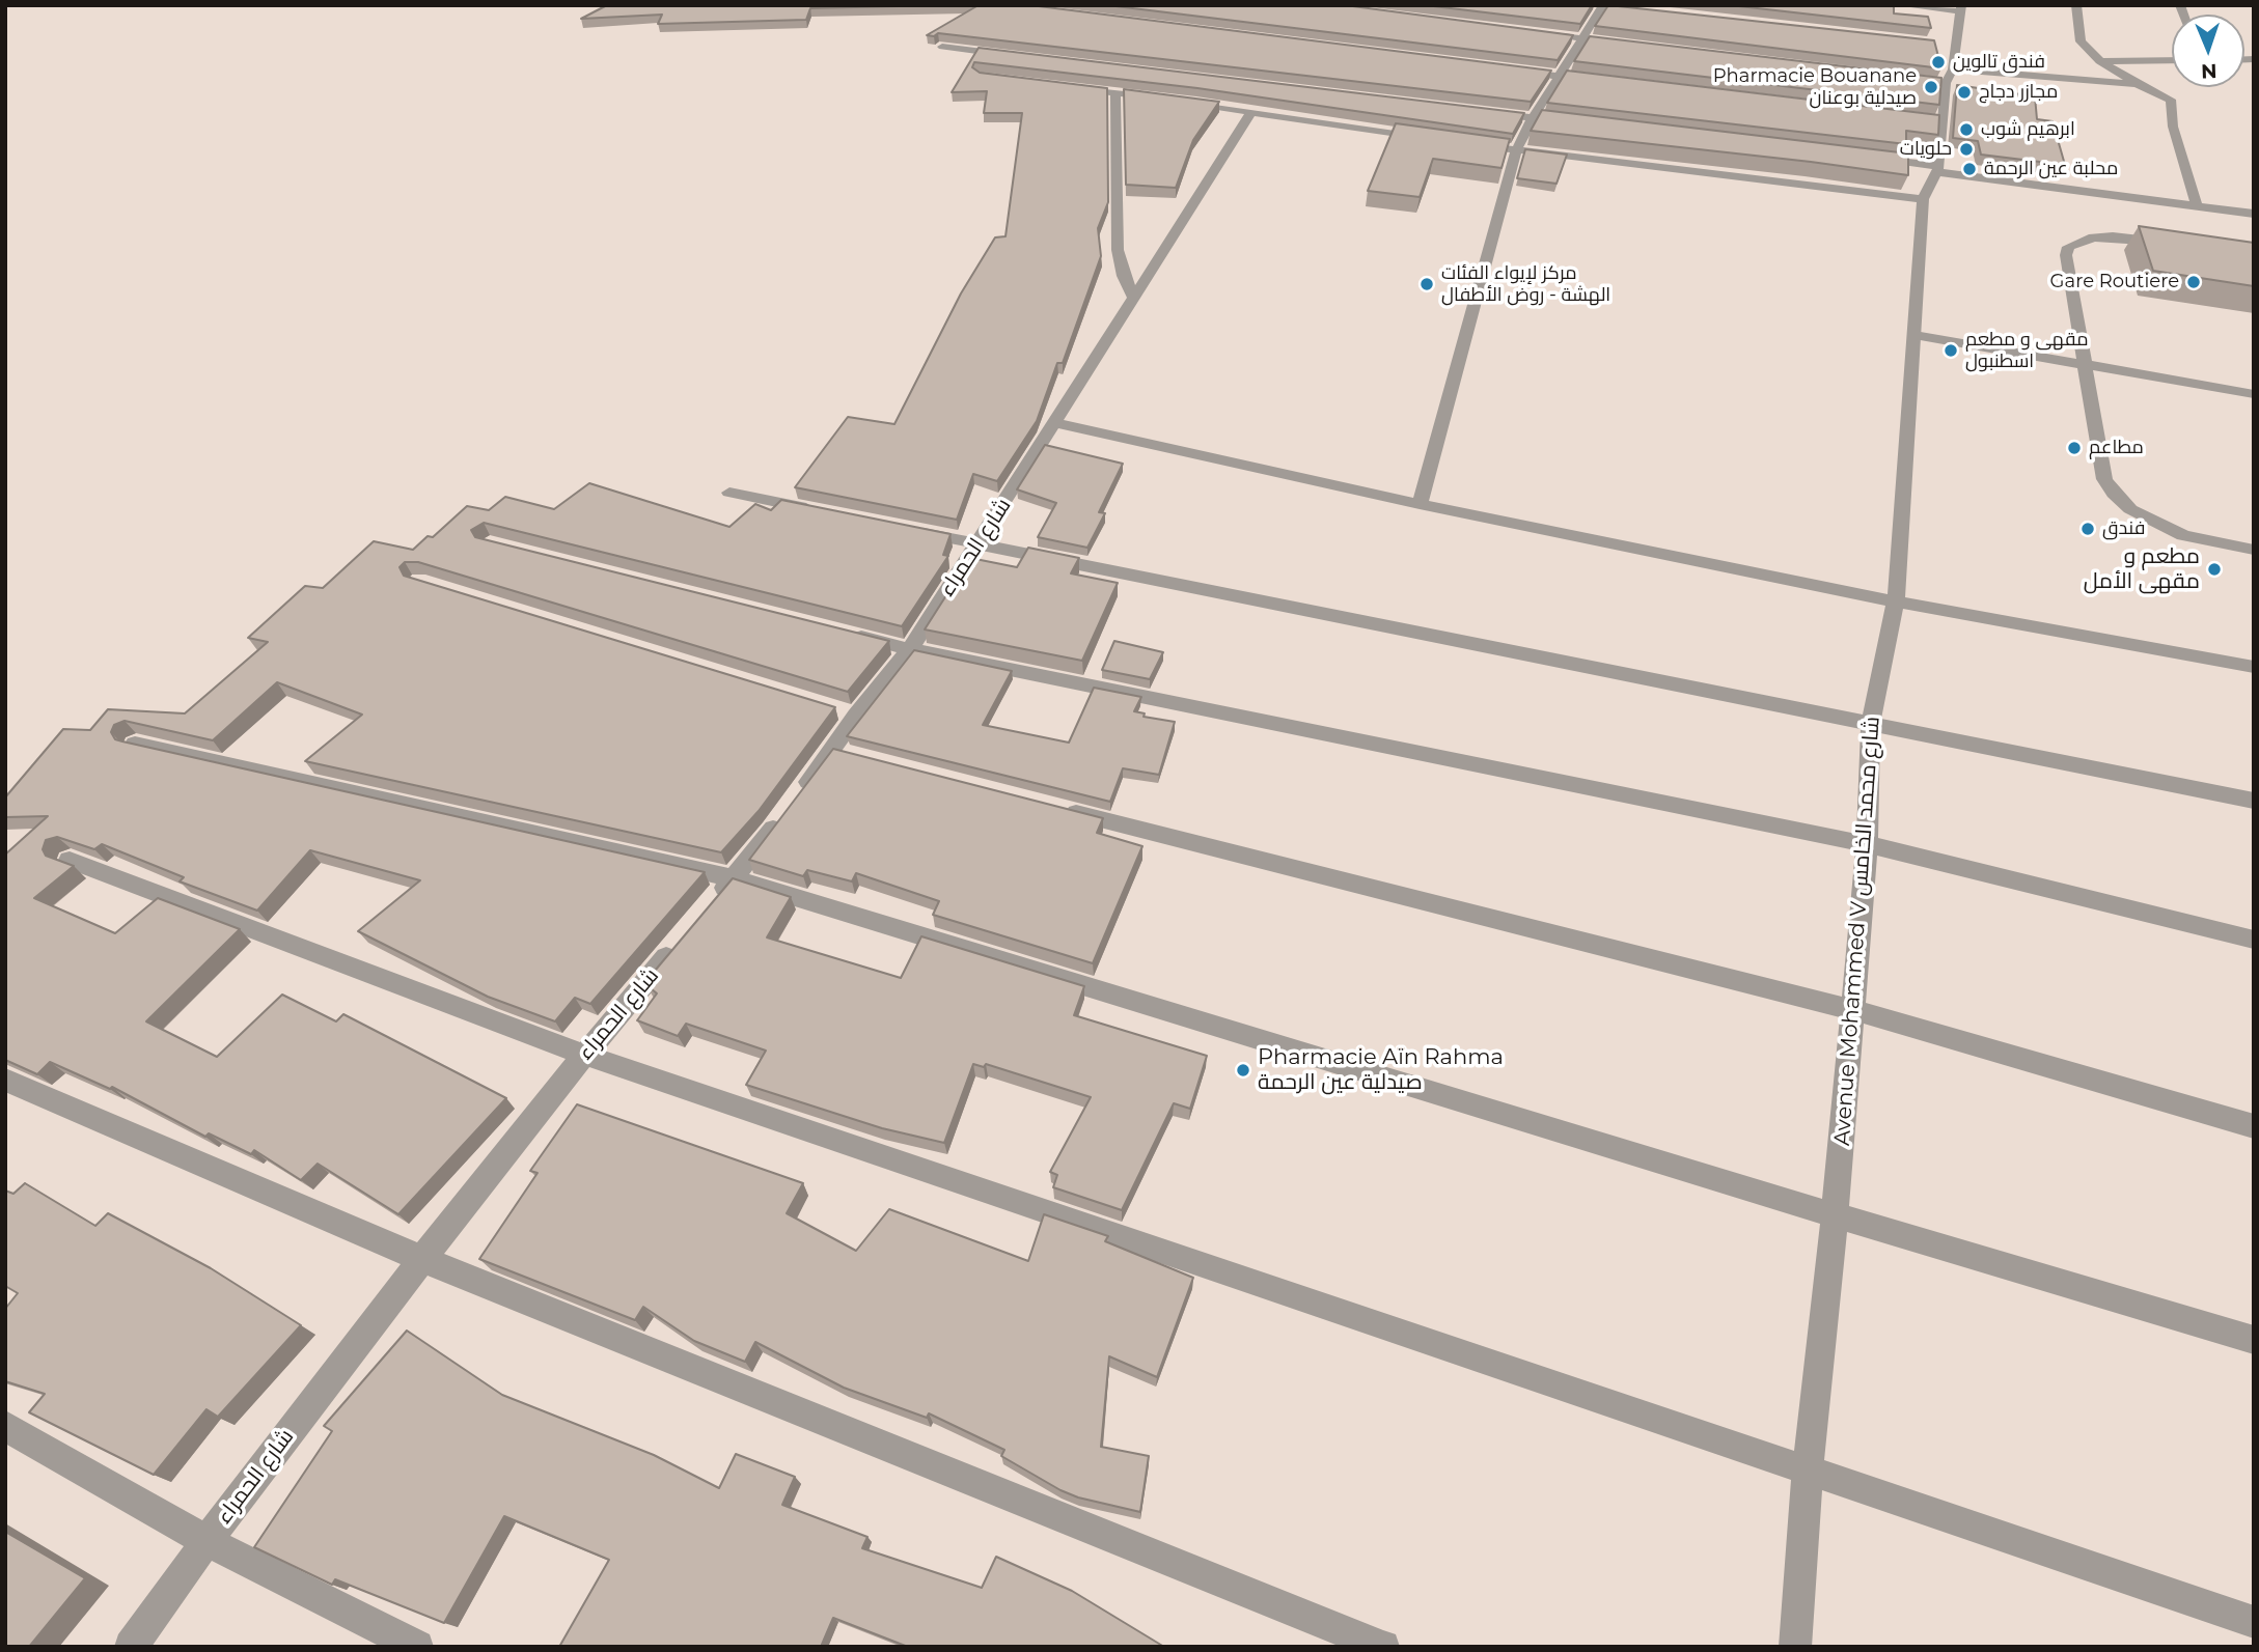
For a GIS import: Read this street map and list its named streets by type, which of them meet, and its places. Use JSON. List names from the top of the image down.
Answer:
{
  "streets": {
    "street": ["شارع الحمراء", "Avenue Mohammed V شارع محمد الخامس"]
  },
  "places": [
    "فندق تالوين",
    "Pharmacie Bouanane صيدلية بوعنان",
    "مجازر دجاج",
    "ابرهيم شوب",
    "حلويات",
    "محلبة عين الرحمة",
    "Gare Routiere",
    "مركز لإيواء الفئات الهشة - روض الأطفال",
    "مقهى و مطعم اسطنبول",
    "مطاعم",
    "فندق",
    "مطعم و مقهى الأمل",
    "Pharmacie Aïn Rahma صيدلية عين الرحمة"
  ],
  "north": "bottom"
}
